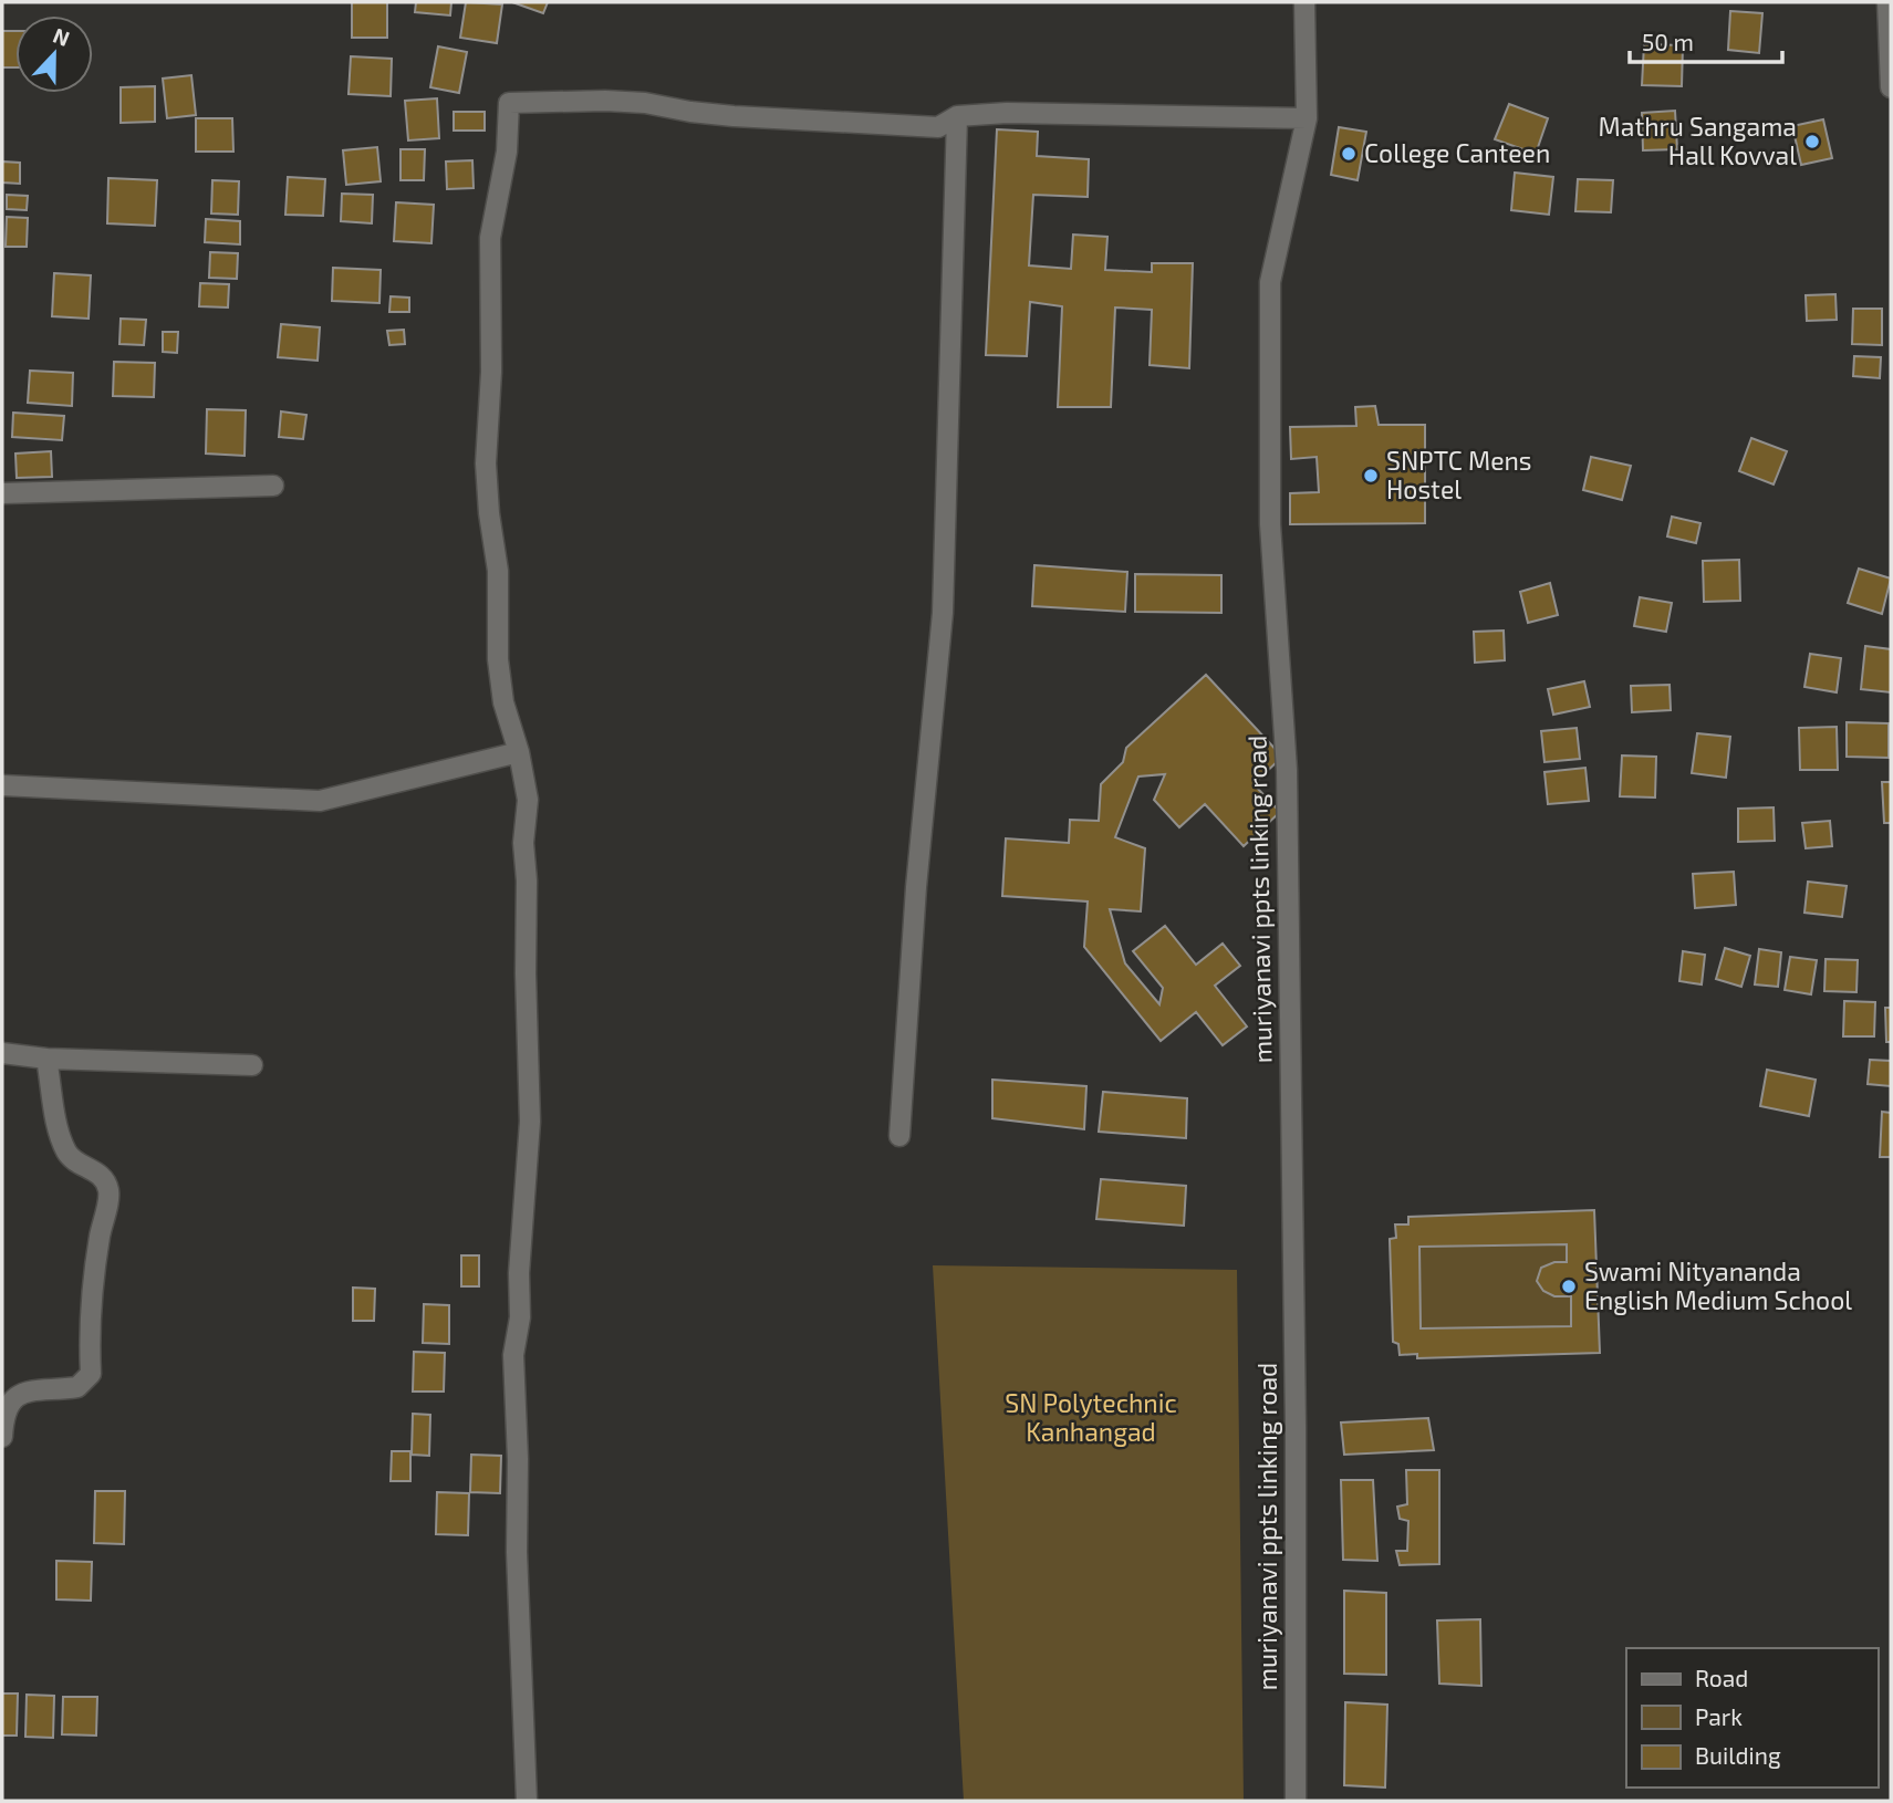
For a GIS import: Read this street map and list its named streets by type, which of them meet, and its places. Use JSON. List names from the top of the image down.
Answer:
{
  "streets": {
    "street": ["muriyanavi ppts linking road"]
  },
  "parks": ["SN Polytechnic Kanhangad"],
  "places": [
    "Mathru Sangama Hall Kovval",
    "College Canteen",
    "SNPTC Mens Hostel",
    "Swami Nityananda English Medium School"
  ],
  "legend": ["Road", "Park", "Building"],
  "scale_bar": "50 m",
  "north": "top"
}
